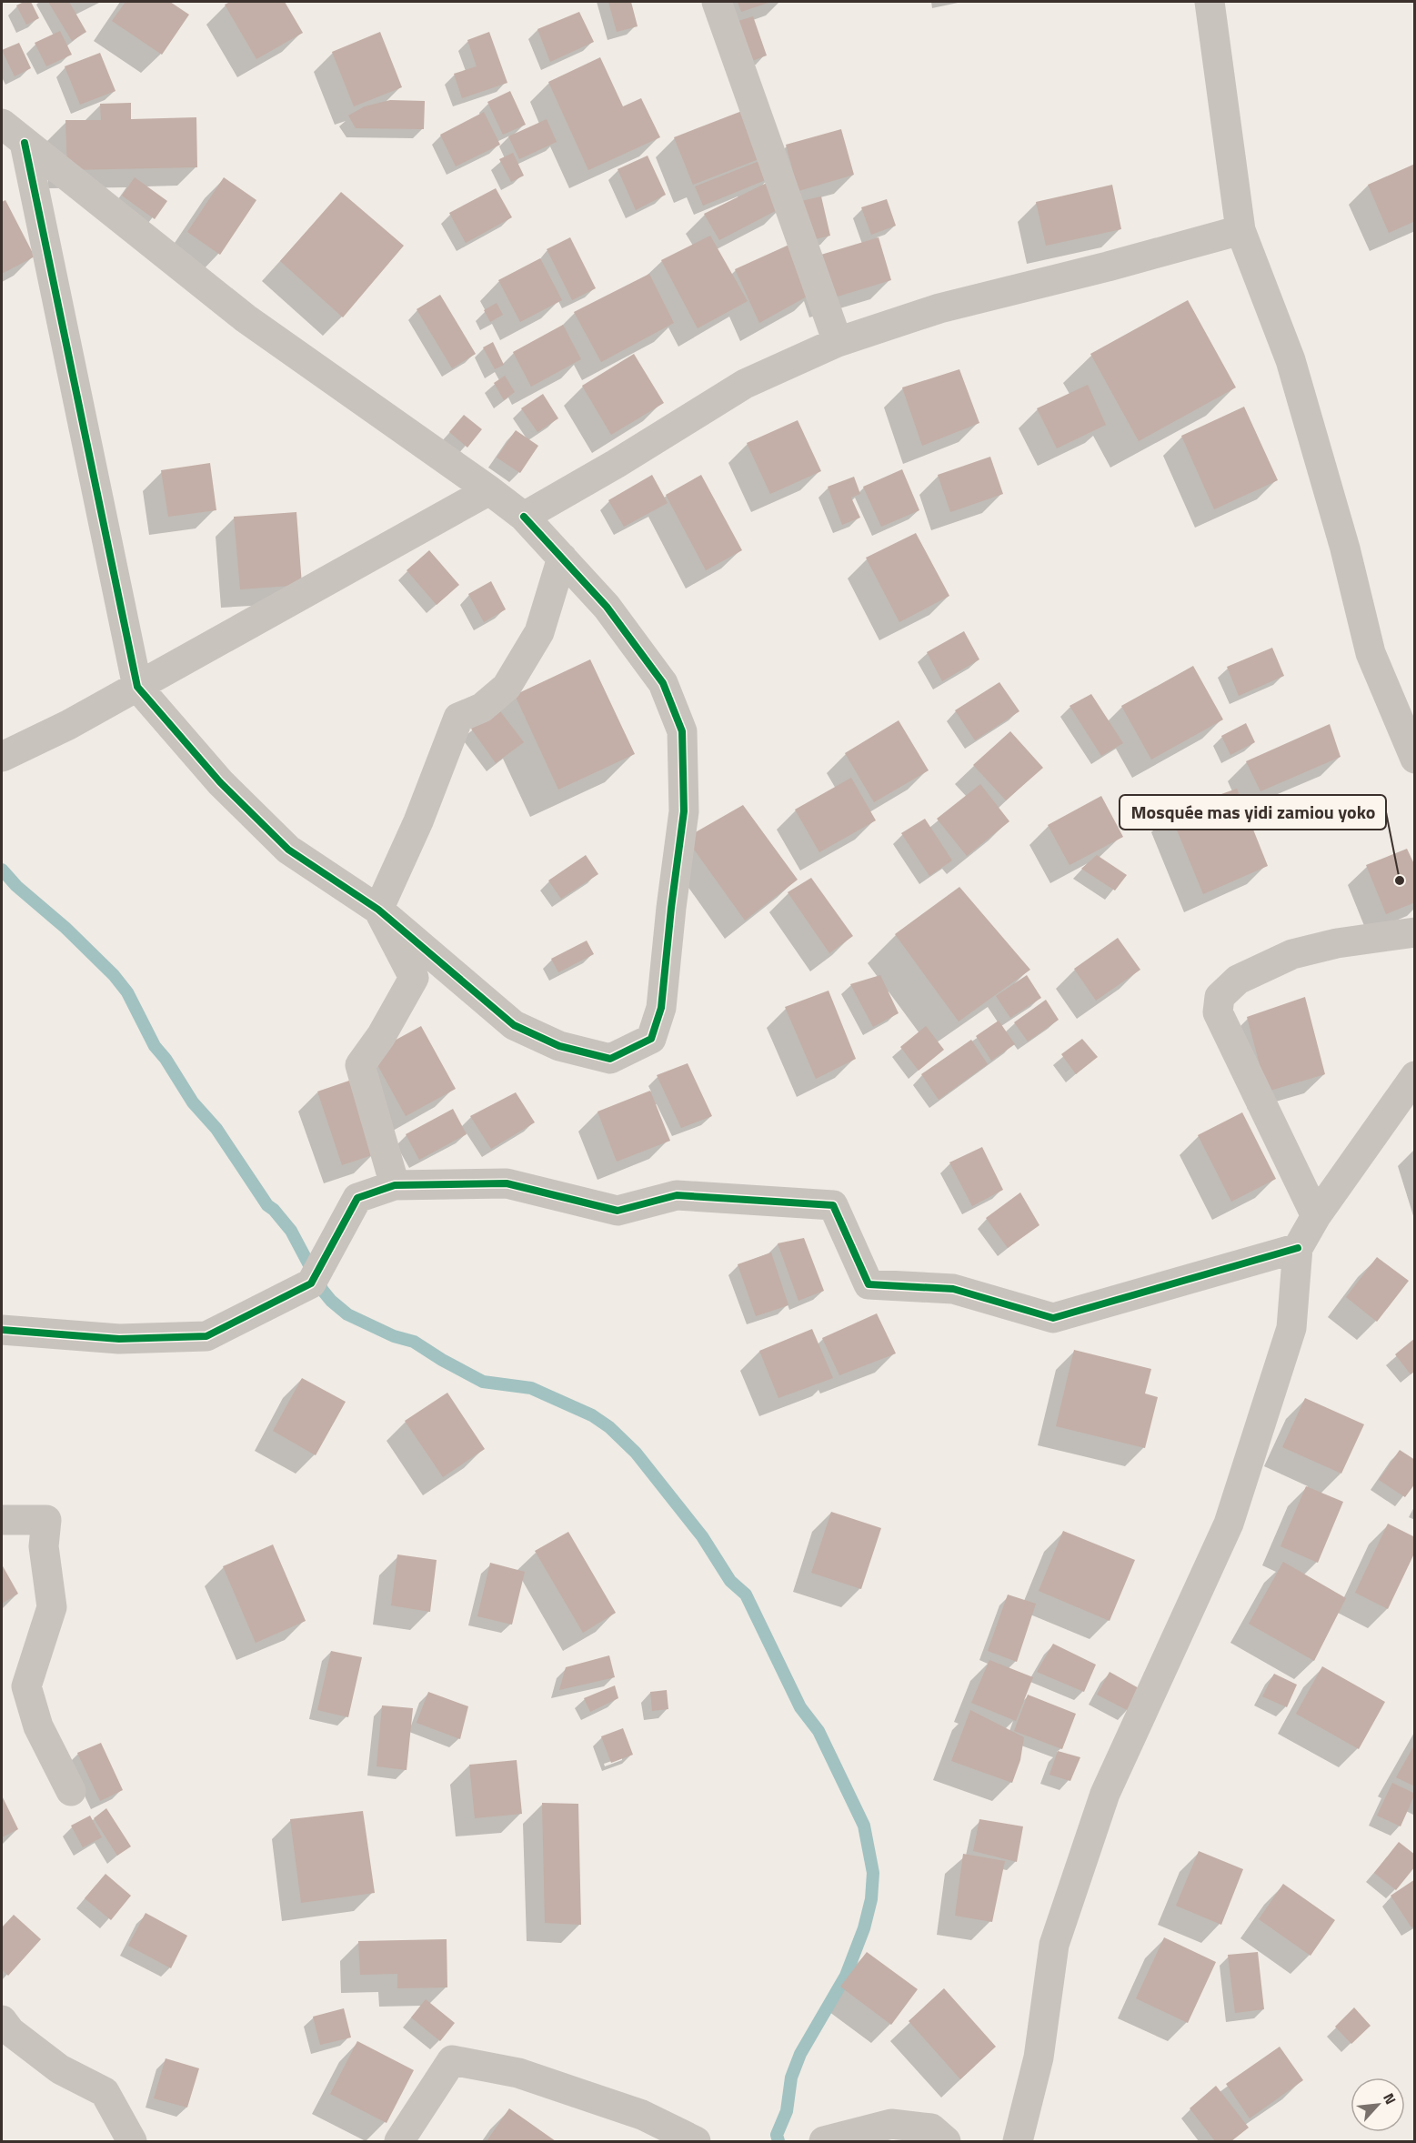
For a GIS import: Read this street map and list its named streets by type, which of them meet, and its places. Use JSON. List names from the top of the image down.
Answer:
{
  "places": ["Mosquée mas yidi zamiou yoko"],
  "north": "top right"
}
